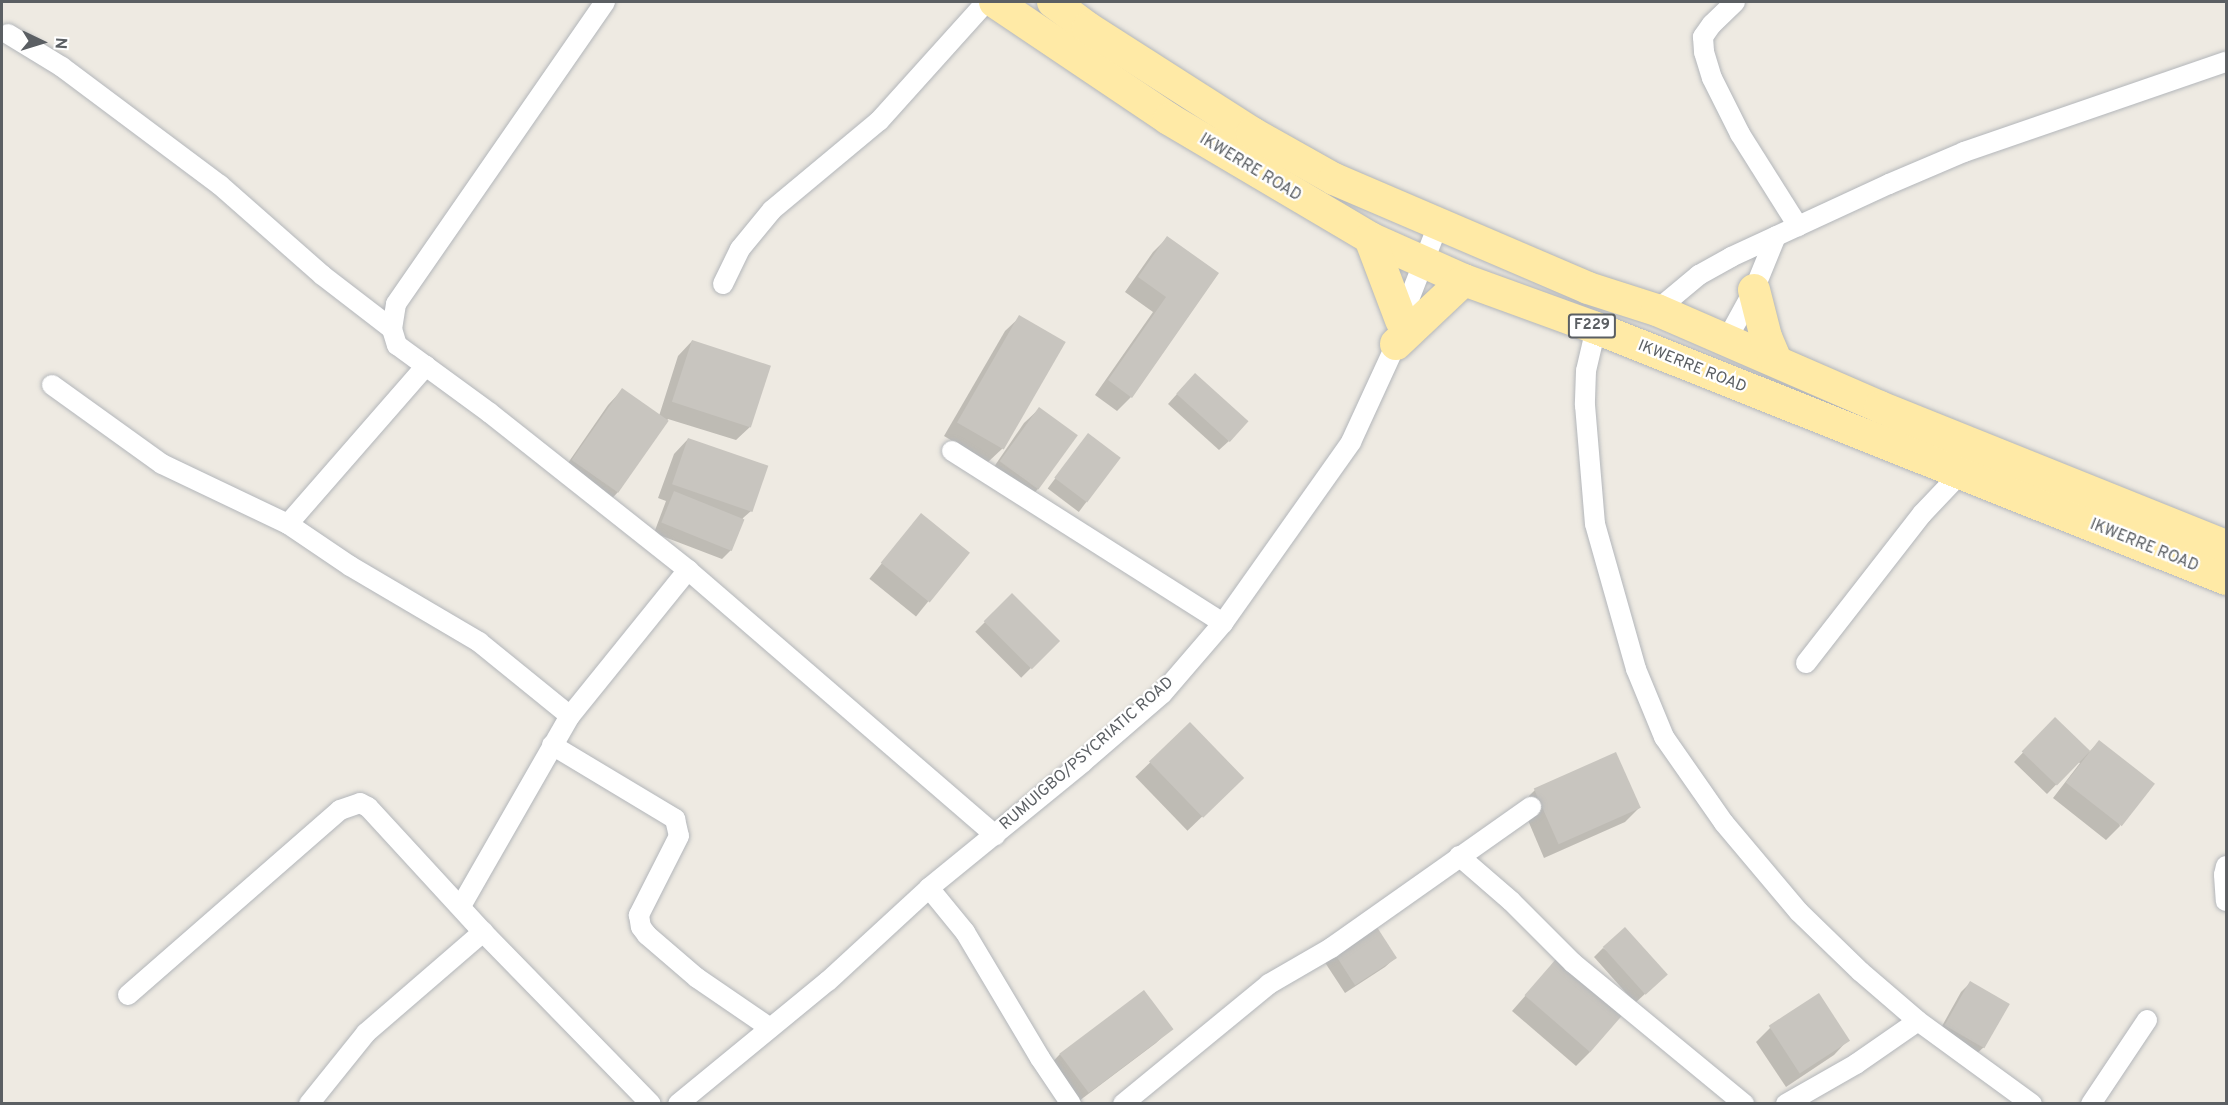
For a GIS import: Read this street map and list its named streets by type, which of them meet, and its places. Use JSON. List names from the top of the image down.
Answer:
{
  "streets": {
    "main road": ["IKWERRE ROAD", "F229"],
    "street": ["RUMUIGBO/PSYCRIATIC ROAD"]
  },
  "crossings": [
    ["IKWERRE ROAD", "RUMUIGBO/PSYCRIATIC ROAD"]
  ],
  "north": "right"
}
